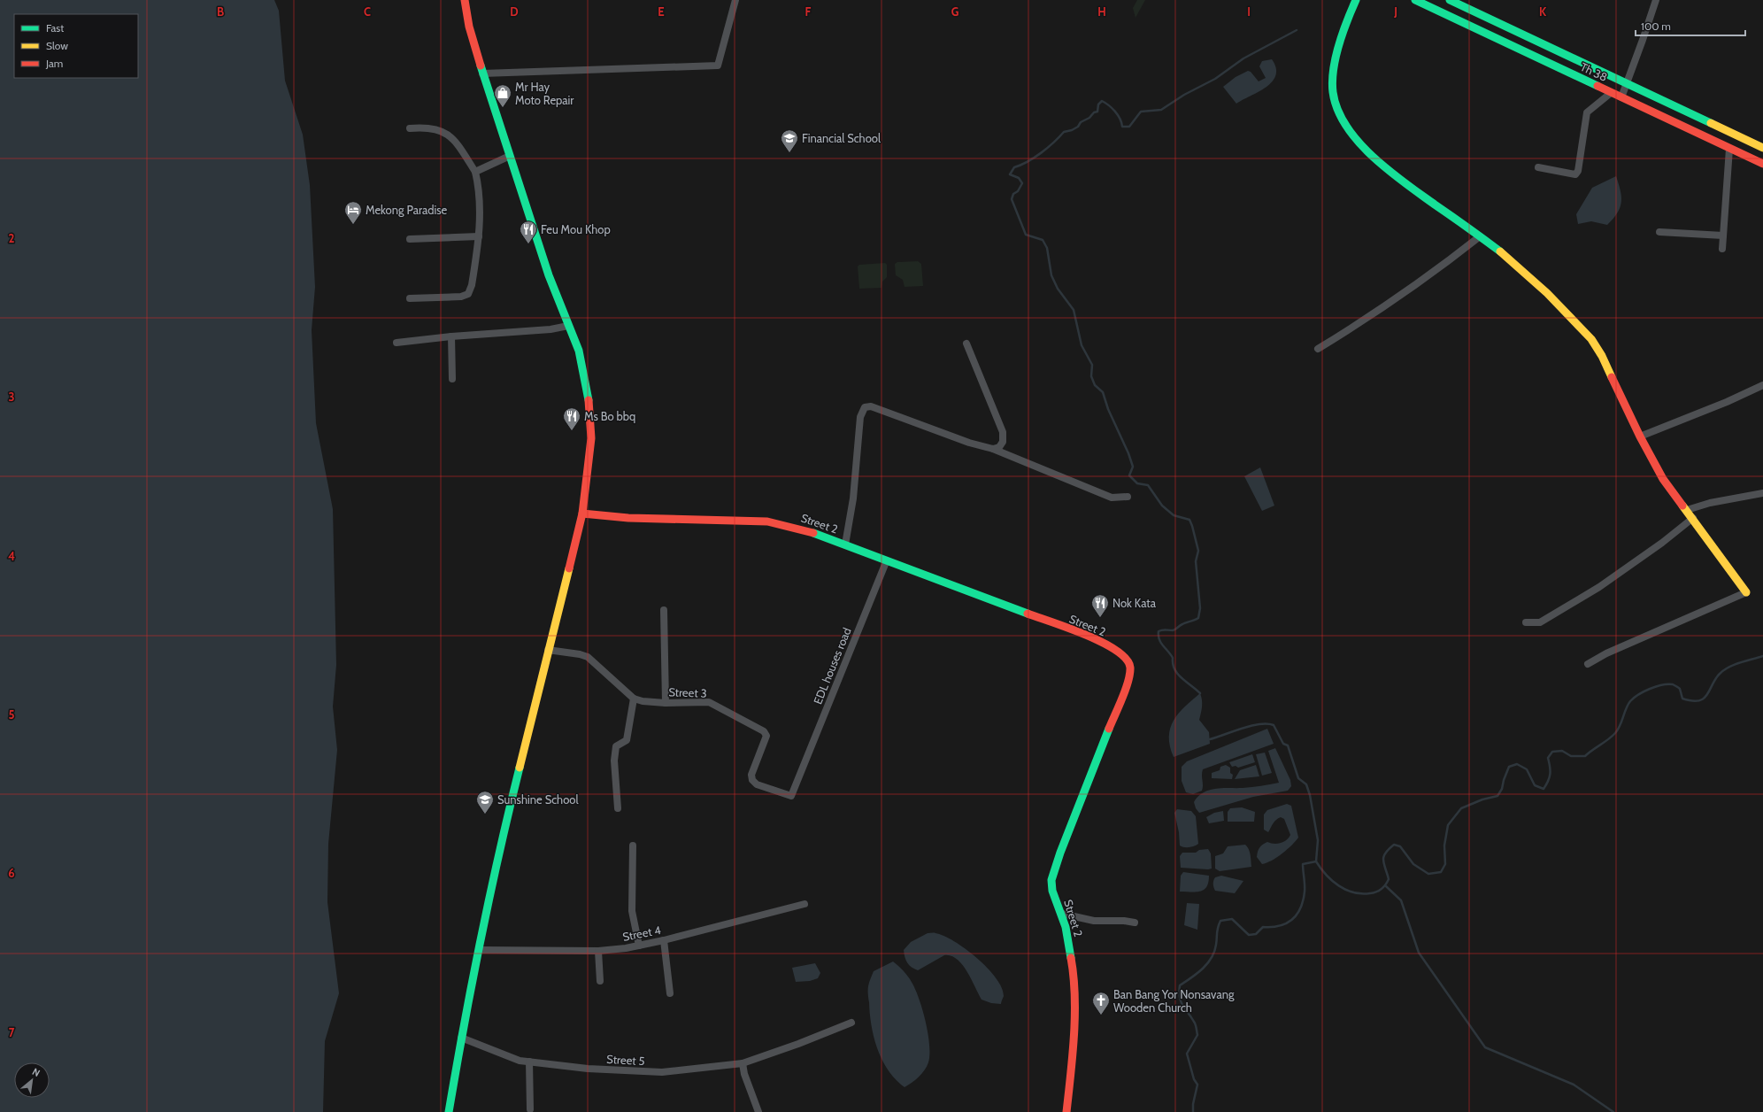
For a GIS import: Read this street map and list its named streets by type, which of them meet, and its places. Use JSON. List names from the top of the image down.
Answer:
{
  "streets": {
    "street": [
      "Th 38",
      "Street 2",
      "EDL houses road",
      "Street 3",
      "Street 4",
      "Street 5"
    ]
  },
  "crossings": [
    ["Street 2", "EDL houses road"],
    ["EDL houses road", "Street 3"]
  ],
  "places": {
    "shop": ["Mr Hay Moto Repair"],
    "school or university": ["Financial School", "Sunshine School"],
    "hotel": ["Mekong Paradise"],
    "restaurant": ["Feu Mou Khop", "Ms Bo bbq", "Nok Kata"],
    "church": ["Ban Bang Yor Nonsavang Wooden Church"]
  },
  "legend": ["Fast", "Slow", "Jam"],
  "scale_bar": "100 m",
  "north": "top right",
  "grid": {
    "columns": [
      "B",
      "C",
      "D",
      "E",
      "F",
      "G",
      "H",
      "I",
      "J",
      "K"
    ],
    "rows": [
      "2",
      "3",
      "4",
      "5",
      "6",
      "7"
    ]
  }
}
